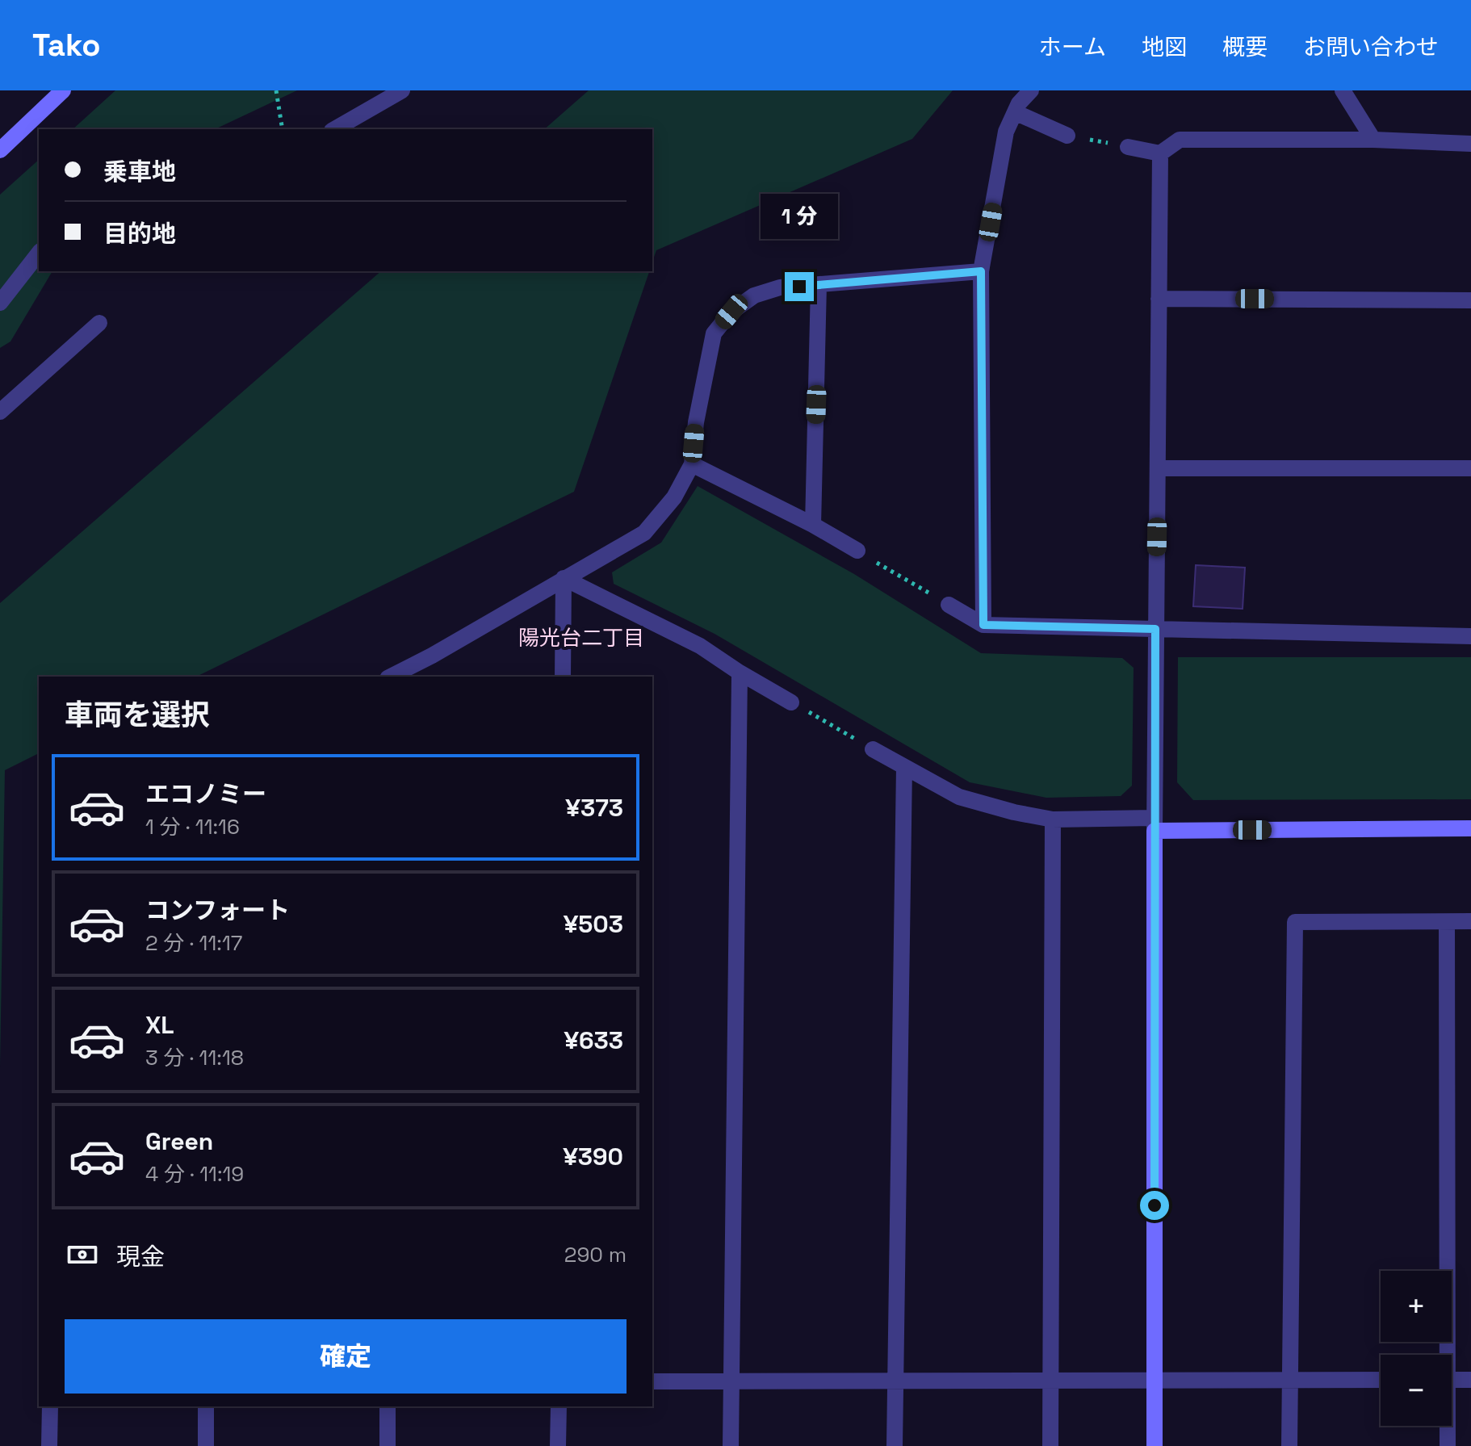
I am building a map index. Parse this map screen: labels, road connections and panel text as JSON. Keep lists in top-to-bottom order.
{
  "districts": ["陽光台二丁目"],
  "page": {
    "header": "Tako",
    "nav": [
      "ホーム",
      "地図",
      "概要",
      "お問い合わせ"
    ],
    "banner": ["乗車地", "目的地"],
    "bubble": "1 分",
    "heading": "車両を選択",
    "list": [
      {
        "name": "エコノミー",
        "note": "1 分 · 11:16",
        "value": "¥373"
      },
      {
        "name": "コンフォート",
        "note": "2 分 · 11:17",
        "value": "¥503"
      },
      {
        "name": "XL",
        "note": "3 分 · 11:18",
        "value": "¥633"
      },
      {
        "name": "Green",
        "note": "4 分 · 11:19",
        "value": "¥390"
      }
    ],
    "pay": ["現金", "290 m"],
    "map_buttons": ["+", "−"],
    "buttons": "確定"
  }
}
